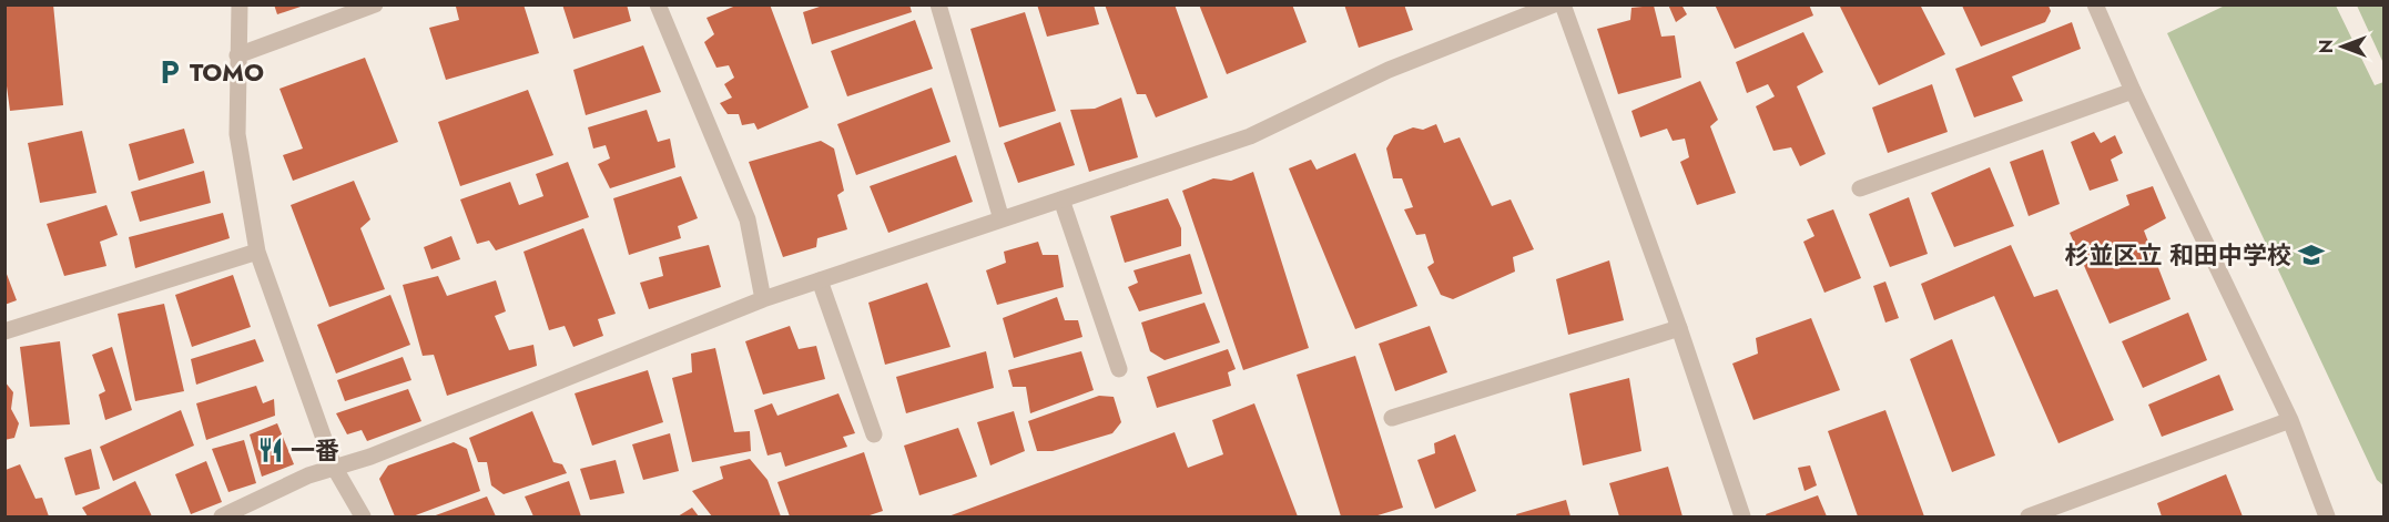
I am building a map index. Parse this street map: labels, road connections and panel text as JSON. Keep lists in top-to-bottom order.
{
  "places": {
    "parking": ["TOMO"],
    "school or university": ["杉並区立 和田中学校"],
    "restaurant": ["一番"]
  },
  "north": "left"
}
